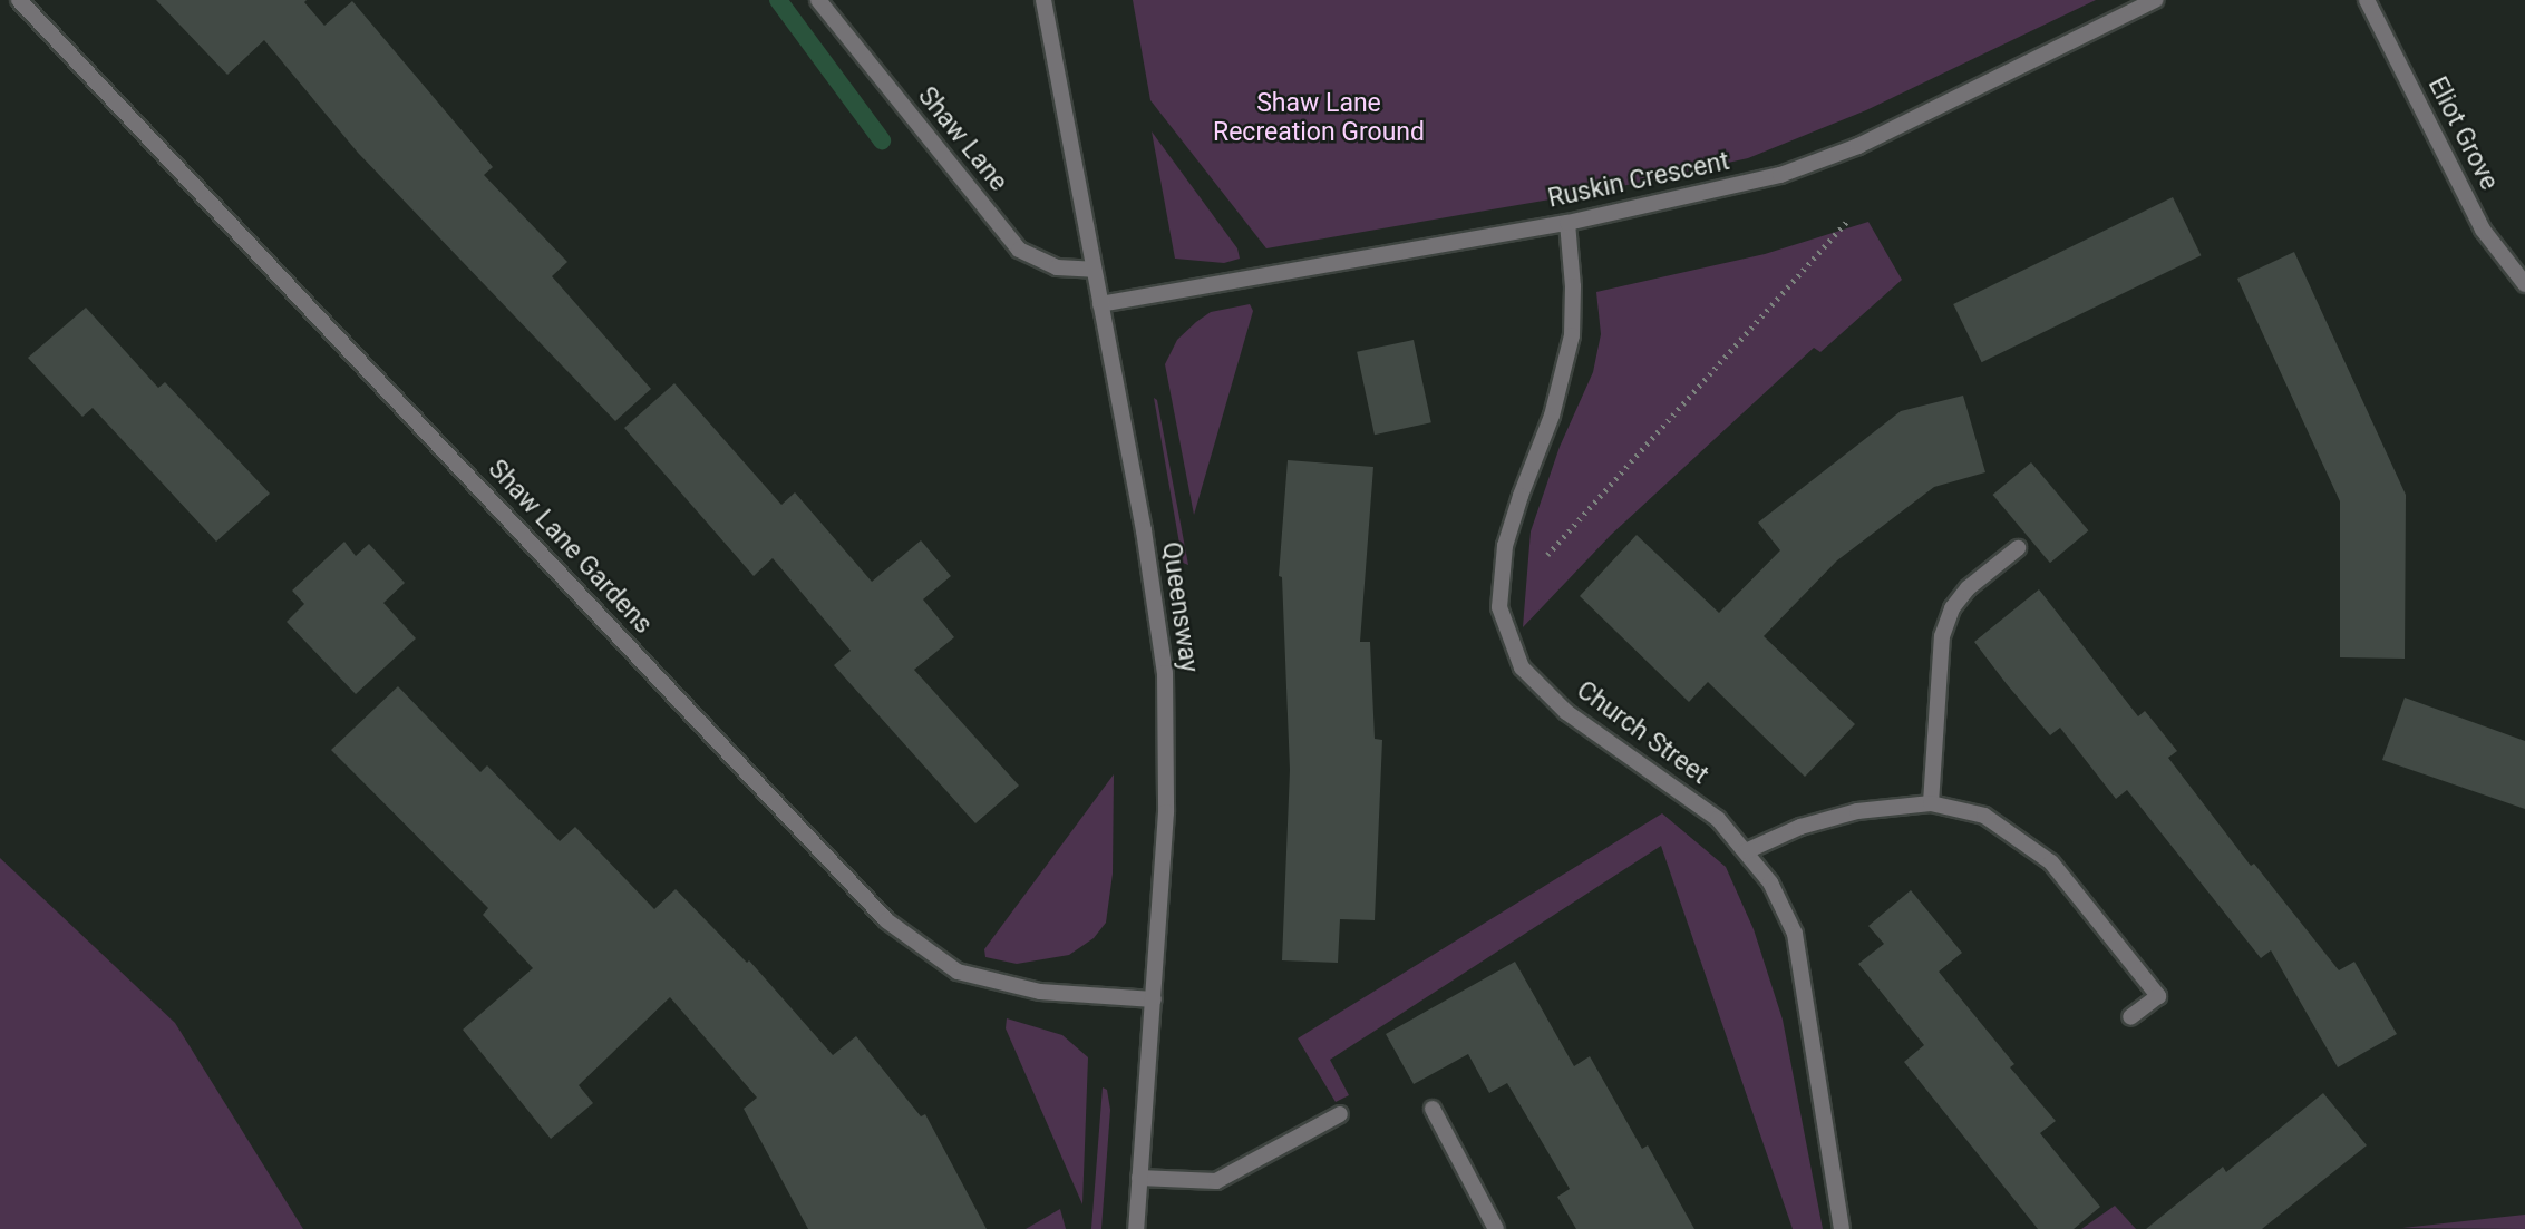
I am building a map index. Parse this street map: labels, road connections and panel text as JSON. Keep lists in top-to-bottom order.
{
  "streets": {
    "street": [
      "Eliot Grove",
      "Shaw Lane",
      "Ruskin Crescent",
      "Shaw Lane Gardens",
      "Queensway",
      "Church Street"
    ]
  },
  "crossings": [
    ["Shaw Lane", "Queensway"],
    ["Ruskin Crescent", "Queensway"],
    ["Ruskin Crescent", "Church Street"],
    ["Shaw Lane Gardens", "Queensway"]
  ],
  "parks": ["Shaw Lane Recreation Ground"]
}
